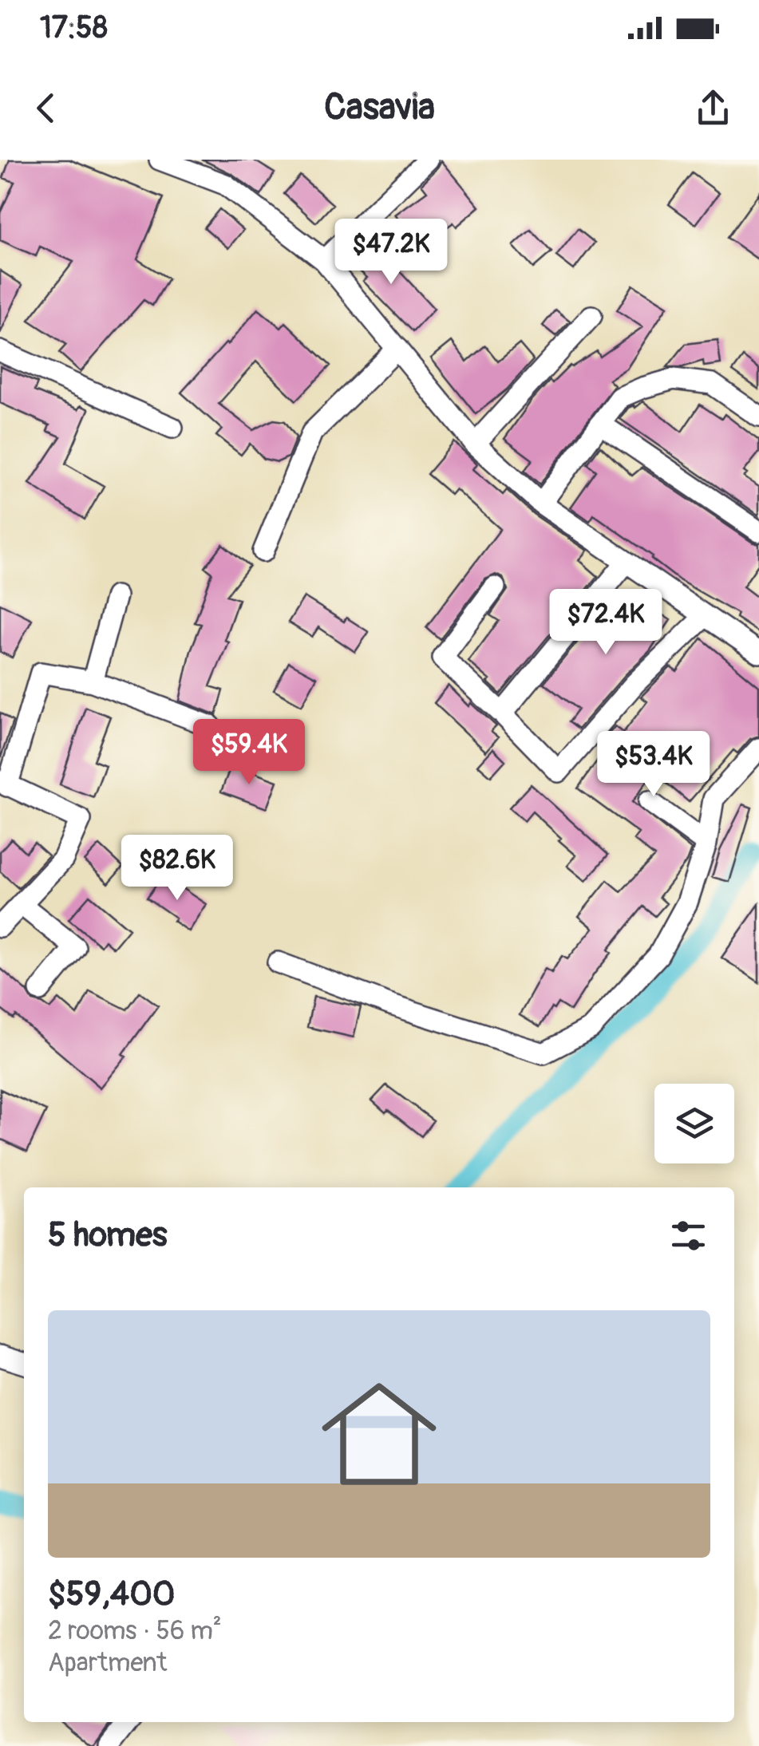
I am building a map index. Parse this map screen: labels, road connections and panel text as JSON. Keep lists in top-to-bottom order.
{
  "page": {
    "status": "17:58",
    "header": "Casavia",
    "price": [
      "$47.2K",
      "$72.4K",
      "$59.4K",
      "$53.4K",
      "$82.6K"
    ],
    "heading": "5 homes",
    "list": [
      {
        "name": "$59,400",
        "note": "2 rooms · 56 m² · Apartment"
      }
    ]
  }
}
